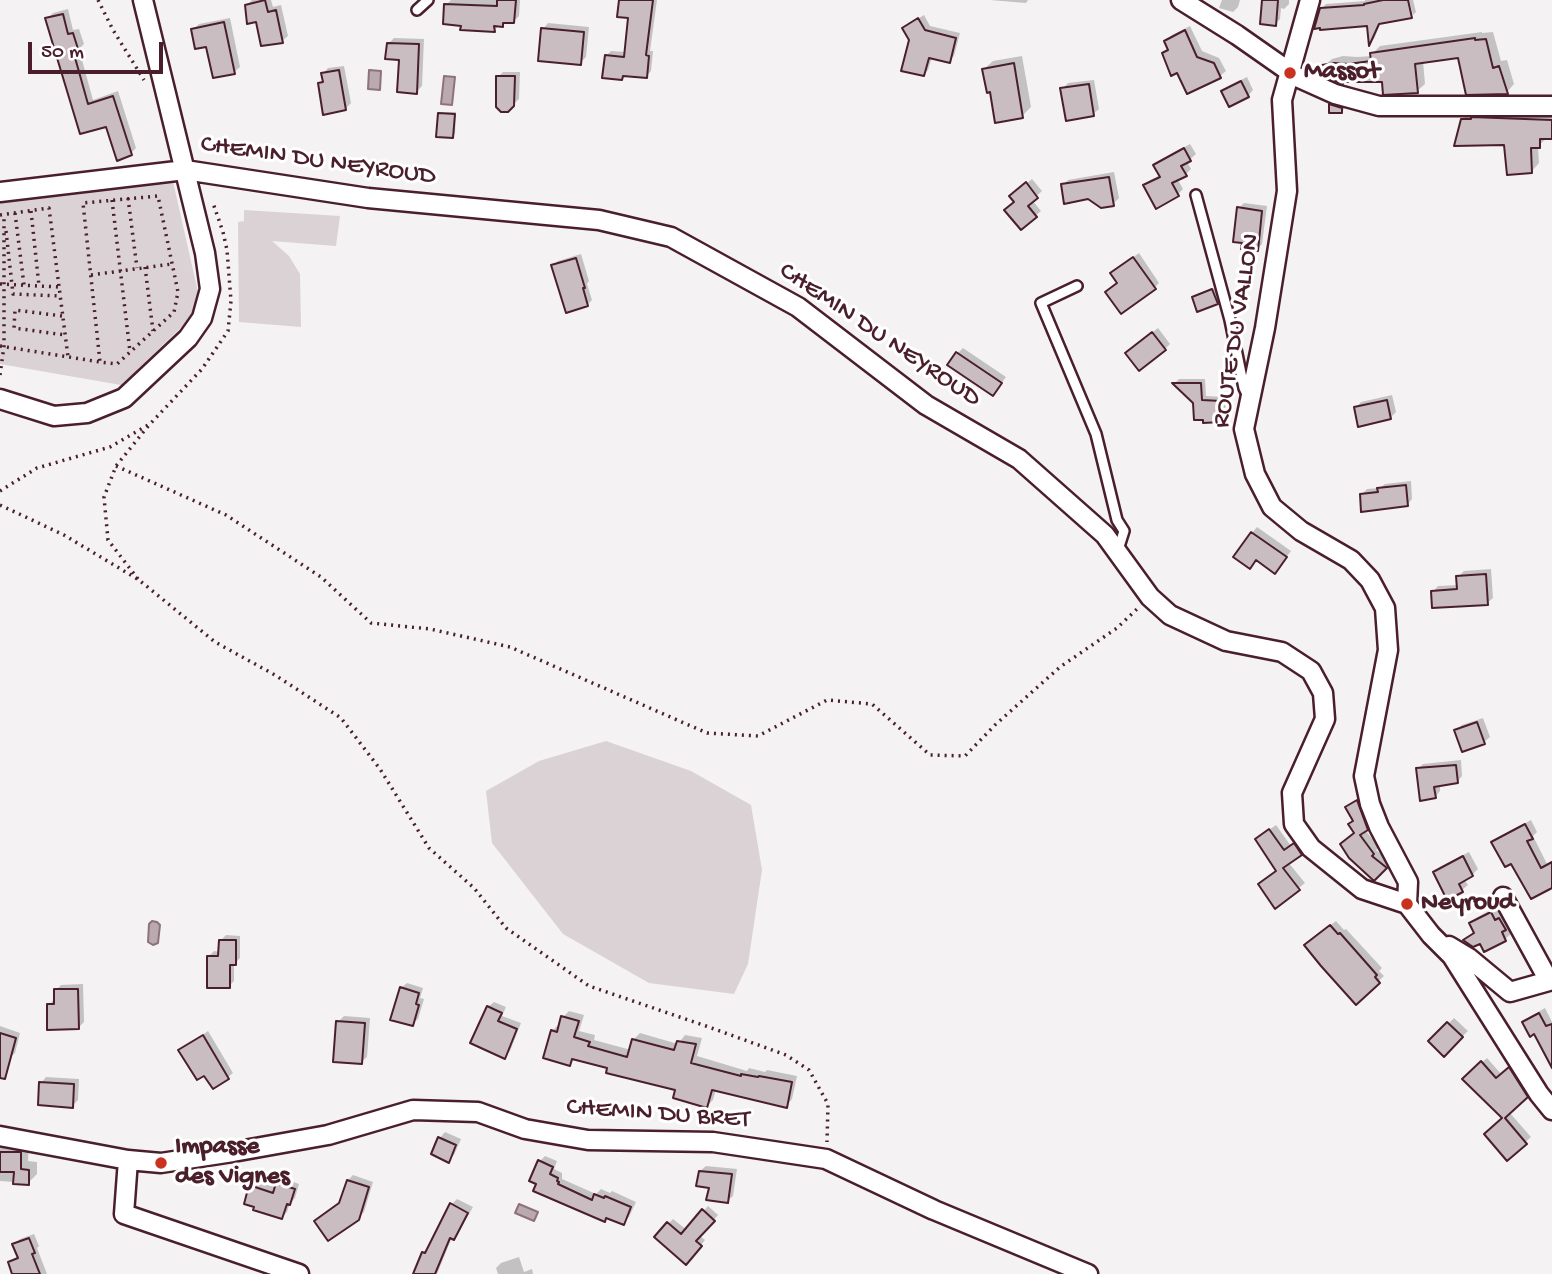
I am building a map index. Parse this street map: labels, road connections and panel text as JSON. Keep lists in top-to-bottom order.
{
  "streets": {
    "street": ["CHEMIN DU NEYROUD", "ROUTE DU VALLON", "CHEMIN DU BRET"]
  },
  "crossings": [
    ["CHEMIN DU NEYROUD", "ROUTE DU VALLON"]
  ],
  "places": ["Massot", "Neyroud", "Impasse des Vignes"],
  "scale_bar": "50 m"
}
